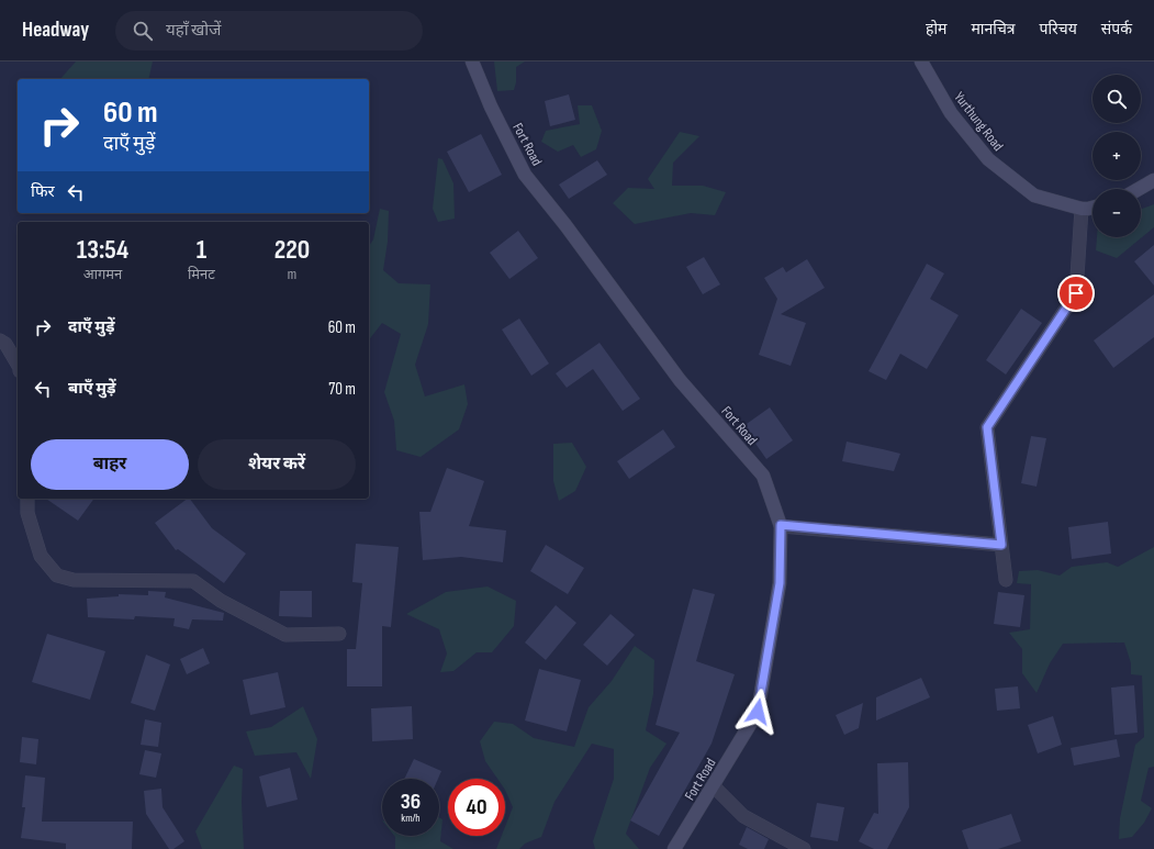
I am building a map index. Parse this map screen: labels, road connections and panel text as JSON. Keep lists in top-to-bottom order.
{
  "streets": {
    "street": ["Yurthung Road", "Fort Road"]
  },
  "page": {
    "header": "Headway",
    "search": "यहाँ खोजें",
    "nav": [
      "होम",
      "मानचित्र",
      "परिचय",
      "संपर्क"
    ],
    "map_buttons": ["+", "−"],
    "turn": ["60 m", "दाएँ मुड़ें"],
    "then": "फिर",
    "eta": [
      "13:54",
      "आगमन",
      "1",
      "मिनट",
      "220",
      "m"
    ],
    "list": [
      {
        "name": "दाएँ मुड़ें",
        "value": "60 m"
      },
      {
        "name": "बाएँ मुड़ें",
        "value": "70 m"
      }
    ],
    "buttons": ["बाहर", "शेयर करें"],
    "speed": "36 km/h",
    "limit": "40"
  }
}
